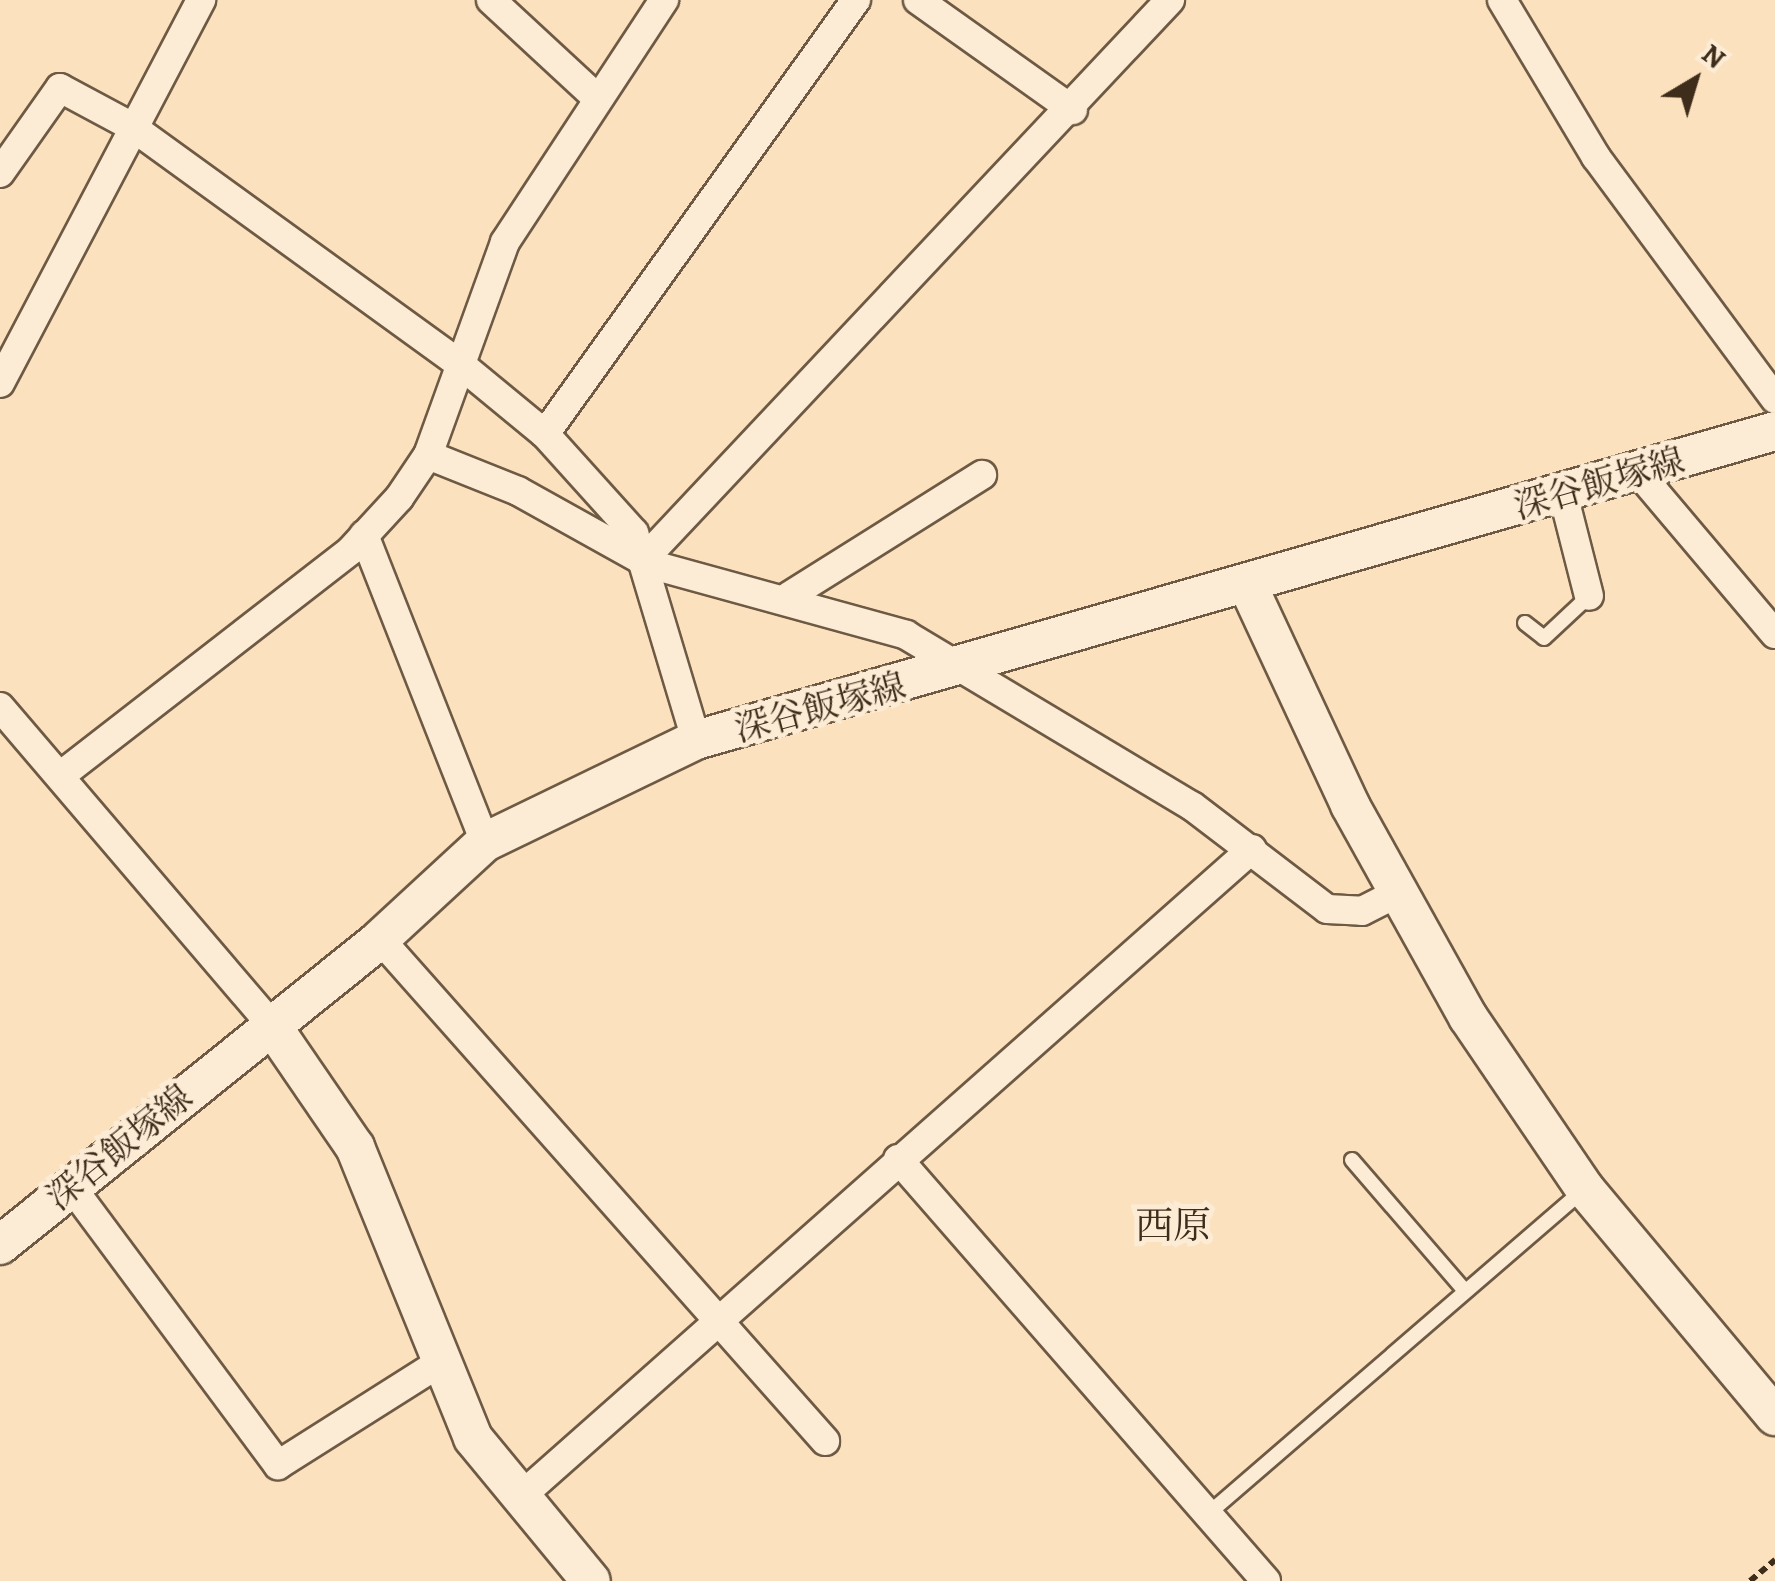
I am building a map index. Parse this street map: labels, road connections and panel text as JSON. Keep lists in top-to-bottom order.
{
  "streets": {
    "main road": ["深谷飯塚線"]
  },
  "districts": ["西原"],
  "north": "top right"
}
